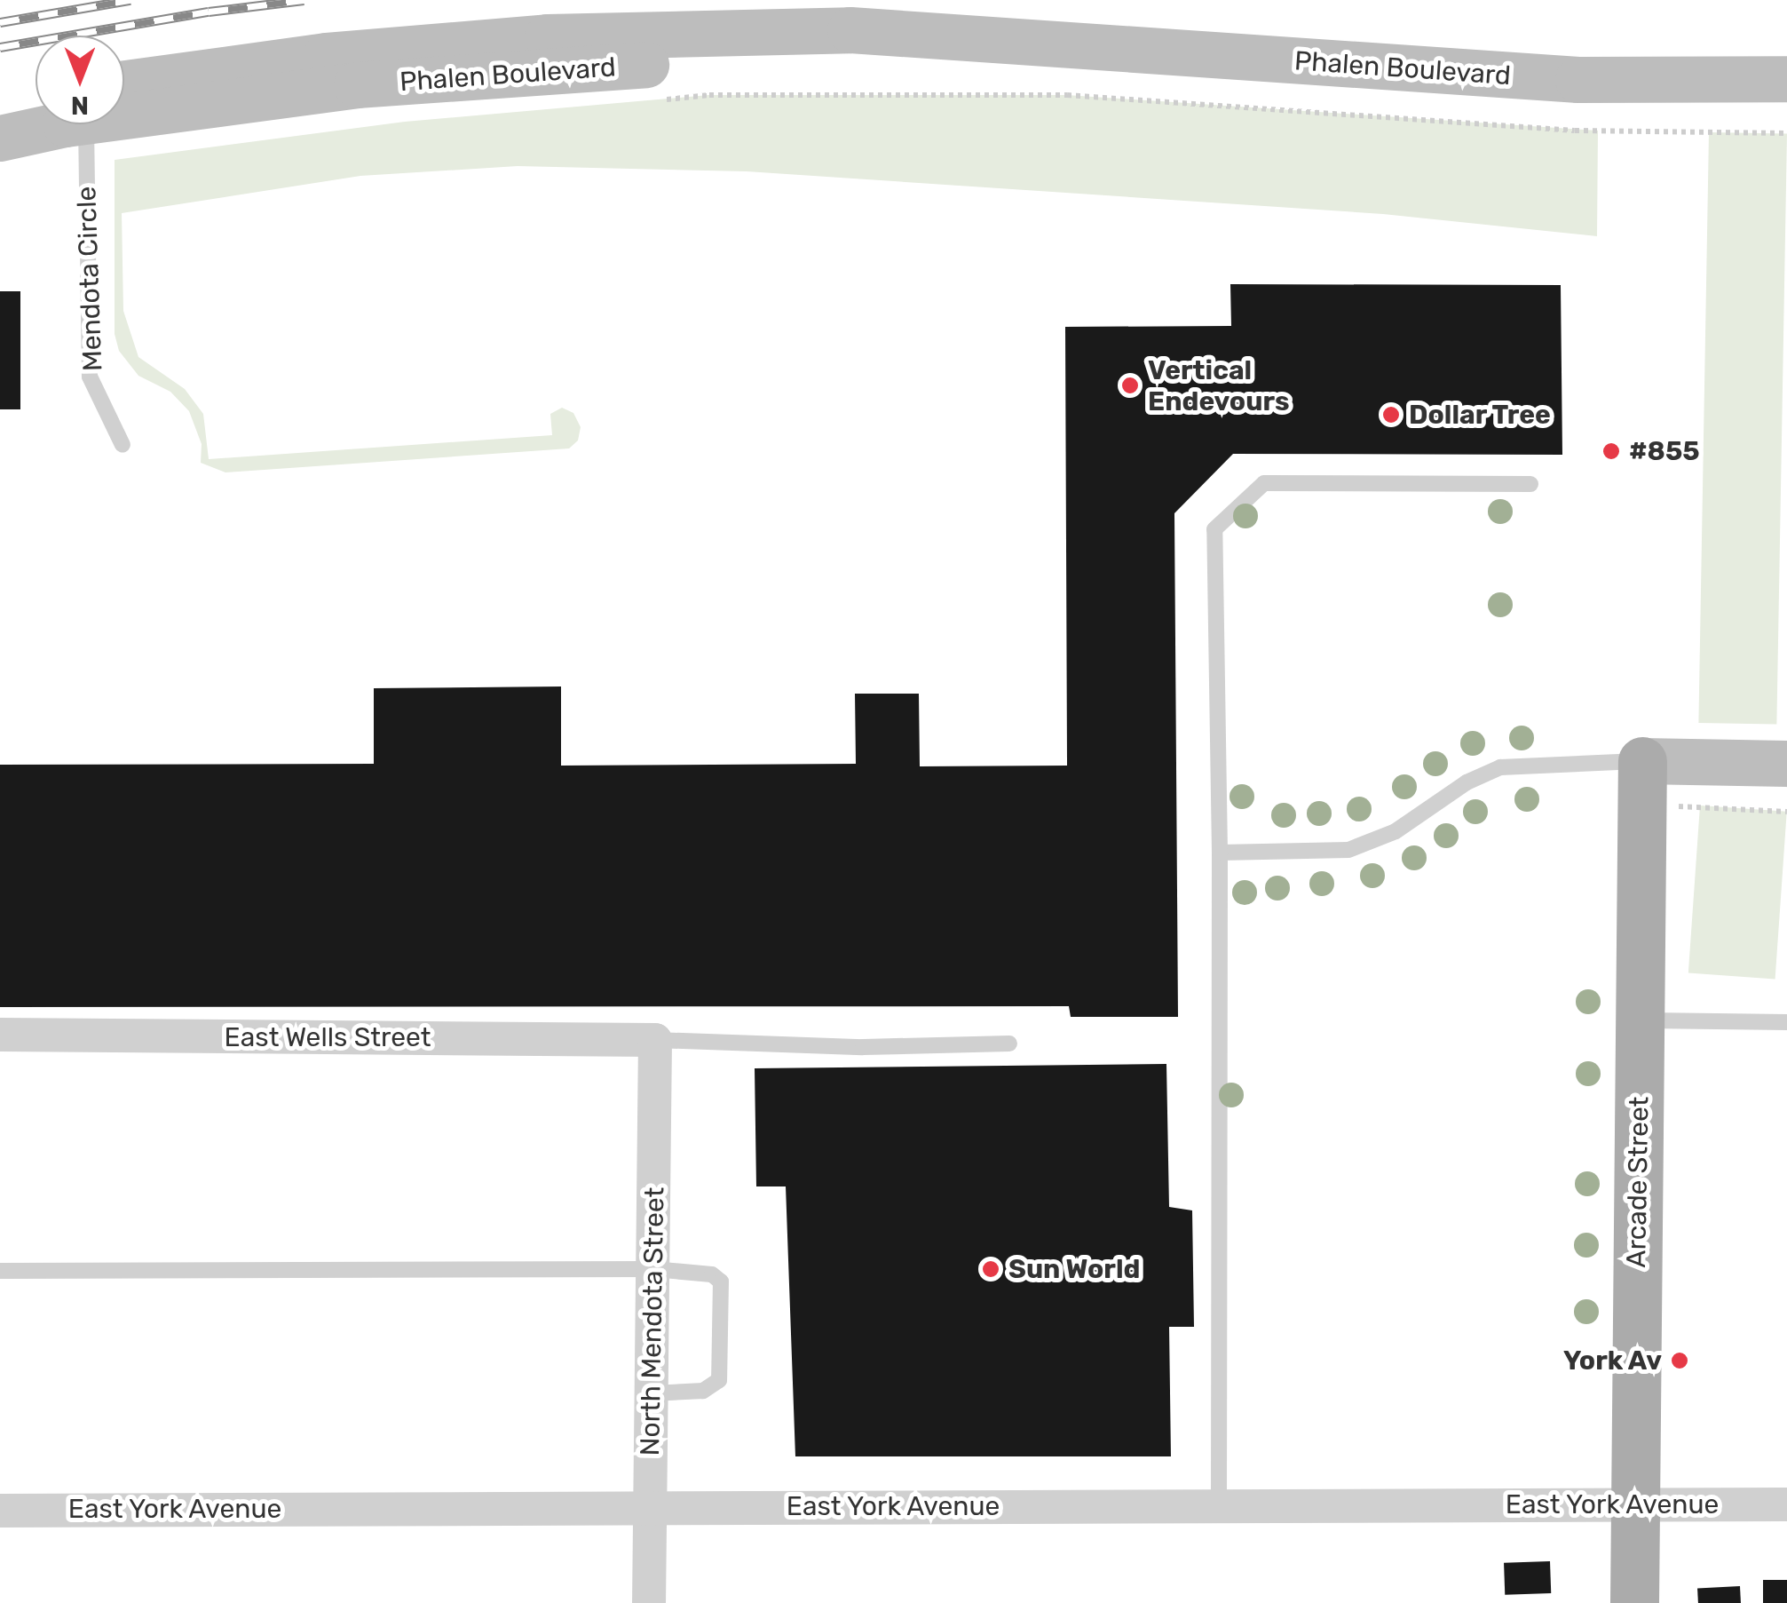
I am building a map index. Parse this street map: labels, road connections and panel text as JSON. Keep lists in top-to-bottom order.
{
  "streets": {
    "main road": ["Phalen Boulevard", "Arcade Street"],
    "street": ["East Wells Street", "North Mendota Street", "East York Avenue"],
    "lane": ["Mendota Circle"]
  },
  "crossings": [
    ["East Wells Street", "North Mendota Street"],
    ["Arcade Street", "East York Avenue"],
    ["North Mendota Street", "East York Avenue"]
  ],
  "places": [
    "Vertical Endevours",
    "Dollar Tree",
    "#855",
    "Sun World",
    "York Av"
  ],
  "north": "bottom"
}
